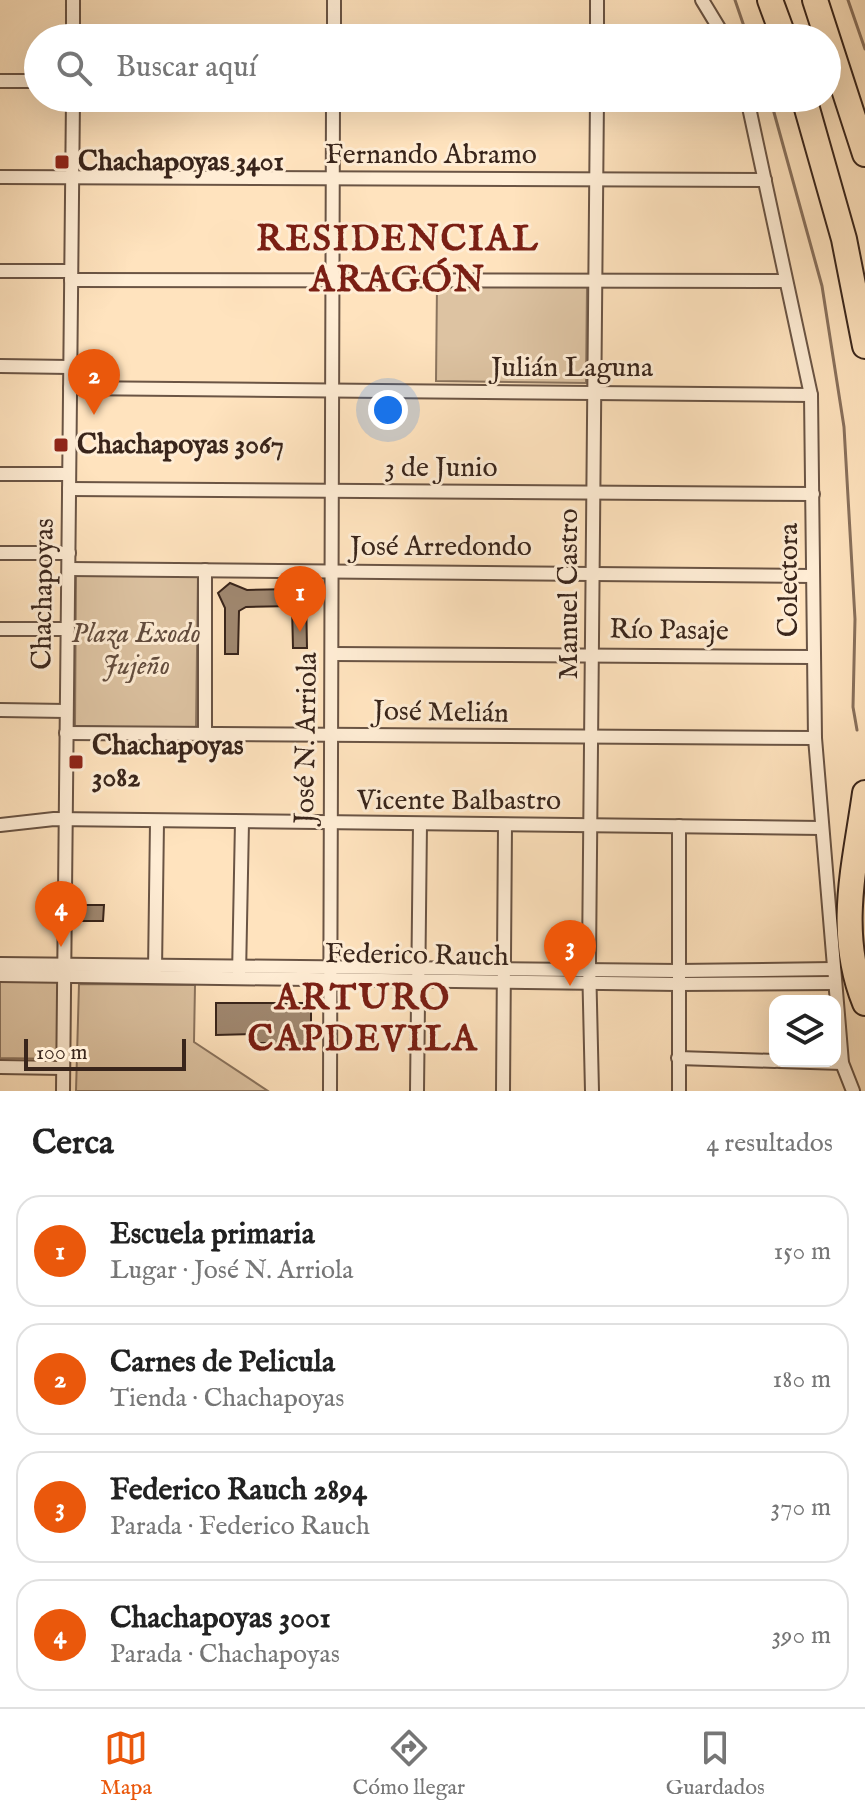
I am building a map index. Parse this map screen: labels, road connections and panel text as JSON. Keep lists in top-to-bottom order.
{
  "streets": {
    "street": [
      "Fernando Abramo",
      "Julián Laguna",
      "3 de Junio",
      "José Arredondo",
      "Colectora",
      "Chachapoyas",
      "Manuel Castro",
      "Río Pasaje",
      "José Melián",
      "José N. Arriola",
      "Vicente Balbastro",
      "Federico Rauch"
    ]
  },
  "crossings": [
    ["Fernando Abramo", "Colectora"],
    ["Fernando Abramo", "Chachapoyas"],
    ["Fernando Abramo", "Manuel Castro"],
    ["Fernando Abramo", "José N. Arriola"],
    ["Julián Laguna", "Colectora"],
    ["Julián Laguna", "Chachapoyas"],
    ["Julián Laguna", "Manuel Castro"],
    ["Julián Laguna", "José N. Arriola"],
    ["3 de Junio", "Colectora"],
    ["3 de Junio", "Chachapoyas"],
    ["3 de Junio", "Manuel Castro"],
    ["3 de Junio", "José N. Arriola"],
    ["José Arredondo", "Colectora"],
    ["José Arredondo", "Chachapoyas"],
    ["José Arredondo", "Manuel Castro"],
    ["José Arredondo", "José N. Arriola"],
    ["Colectora", "Río Pasaje"],
    ["Colectora", "José Melián"],
    ["Colectora", "Vicente Balbastro"],
    ["Colectora", "Federico Rauch"],
    ["Chachapoyas", "José Melián"],
    ["Chachapoyas", "Vicente Balbastro"],
    ["Chachapoyas", "Federico Rauch"],
    ["Manuel Castro", "Río Pasaje"],
    ["Manuel Castro", "José Melián"],
    ["Manuel Castro", "Vicente Balbastro"],
    ["Manuel Castro", "Federico Rauch"],
    ["Río Pasaje", "José N. Arriola"],
    ["José Melián", "José N. Arriola"],
    ["José N. Arriola", "Vicente Balbastro"],
    ["José N. Arriola", "Federico Rauch"]
  ],
  "districts": ["RESIDENCIAL ARAGÓN", "ARTURO CAPDEVILA"],
  "parks": ["Plaza Exodo Jujeño"],
  "places": {
    "transit": ["Chachapoyas 3401", "Chachapoyas 3067", "Chachapoyas 3082"]
  },
  "scale_bar": "100 m",
  "page": {
    "search": "Buscar aquí",
    "pins": [
      "2",
      "1",
      "4",
      "3"
    ],
    "scale": "100 m",
    "heading": ["Cerca", "4 resultados"],
    "list": [
      {
        "mark": "1",
        "name": "Escuela primaria",
        "note": "Lugar · José N. Arriola",
        "value": "150 m"
      },
      {
        "mark": "2",
        "name": "Carnes de Pelicula",
        "note": "Tienda · Chachapoyas",
        "value": "180 m"
      },
      {
        "mark": "3",
        "name": "Federico Rauch 2894",
        "note": "Parada · Federico Rauch",
        "value": "370 m"
      },
      {
        "mark": "4",
        "name": "Chachapoyas 3001",
        "note": "Parada · Chachapoyas",
        "value": "390 m"
      }
    ],
    "nav": ["Mapa", "Cómo llegar", "Guardados"]
  }
}
